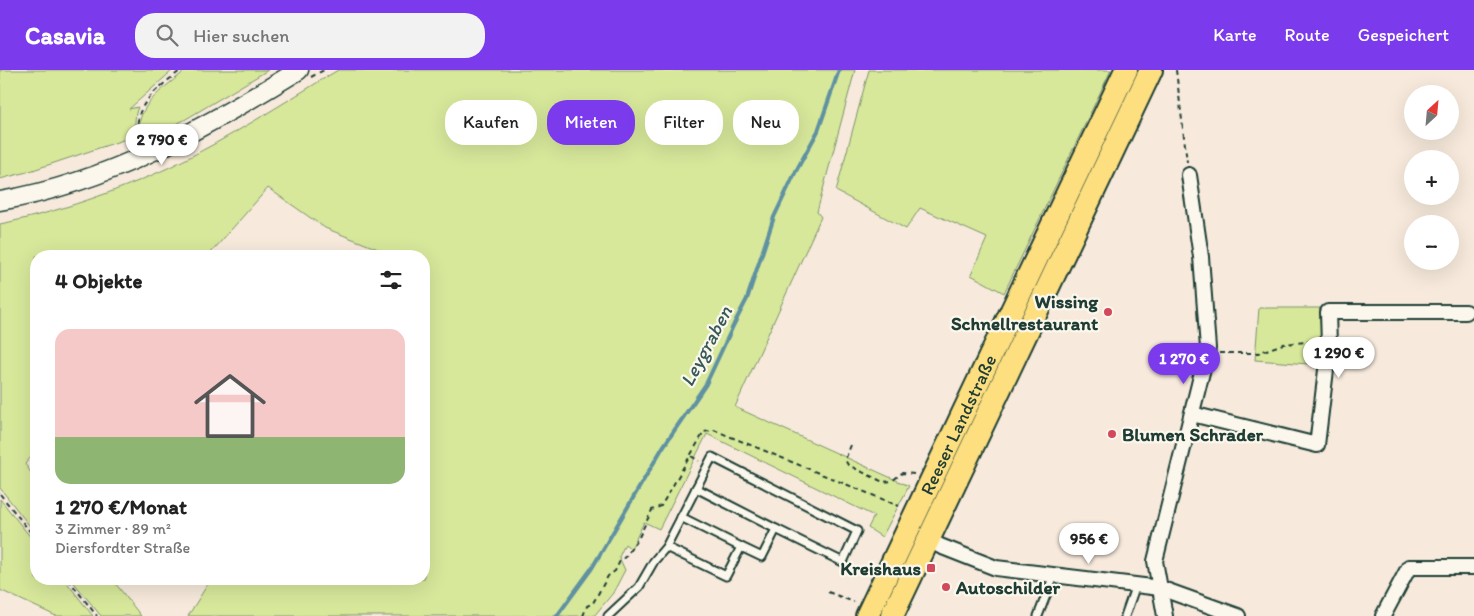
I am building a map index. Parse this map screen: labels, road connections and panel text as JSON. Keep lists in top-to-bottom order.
{
  "streets": {
    "main road": ["Reeser Landstraße"]
  },
  "water": ["Leygraben"],
  "places": {
    "other": ["Wissing Schnellrestaurant", "Blumen Schrader", "Autoschilder"],
    "transit": ["Kreishaus"]
  },
  "north": "top right",
  "page": {
    "header": "Casavia",
    "search": "Hier suchen",
    "nav": ["Karte", "Route", "Gespeichert"],
    "map_buttons": ["+", "−"],
    "chip": [
      "Kaufen",
      "Mieten",
      "Filter",
      "Neu"
    ],
    "price": [
      "2 790 €",
      "1 290 €",
      "1 270 €",
      "956 €"
    ],
    "heading": "4 Objekte",
    "list": [
      {
        "name": "1 270 €/Monat",
        "note": "3 Zimmer · 89 m² · Diersfordter Straße"
      }
    ]
  }
}
